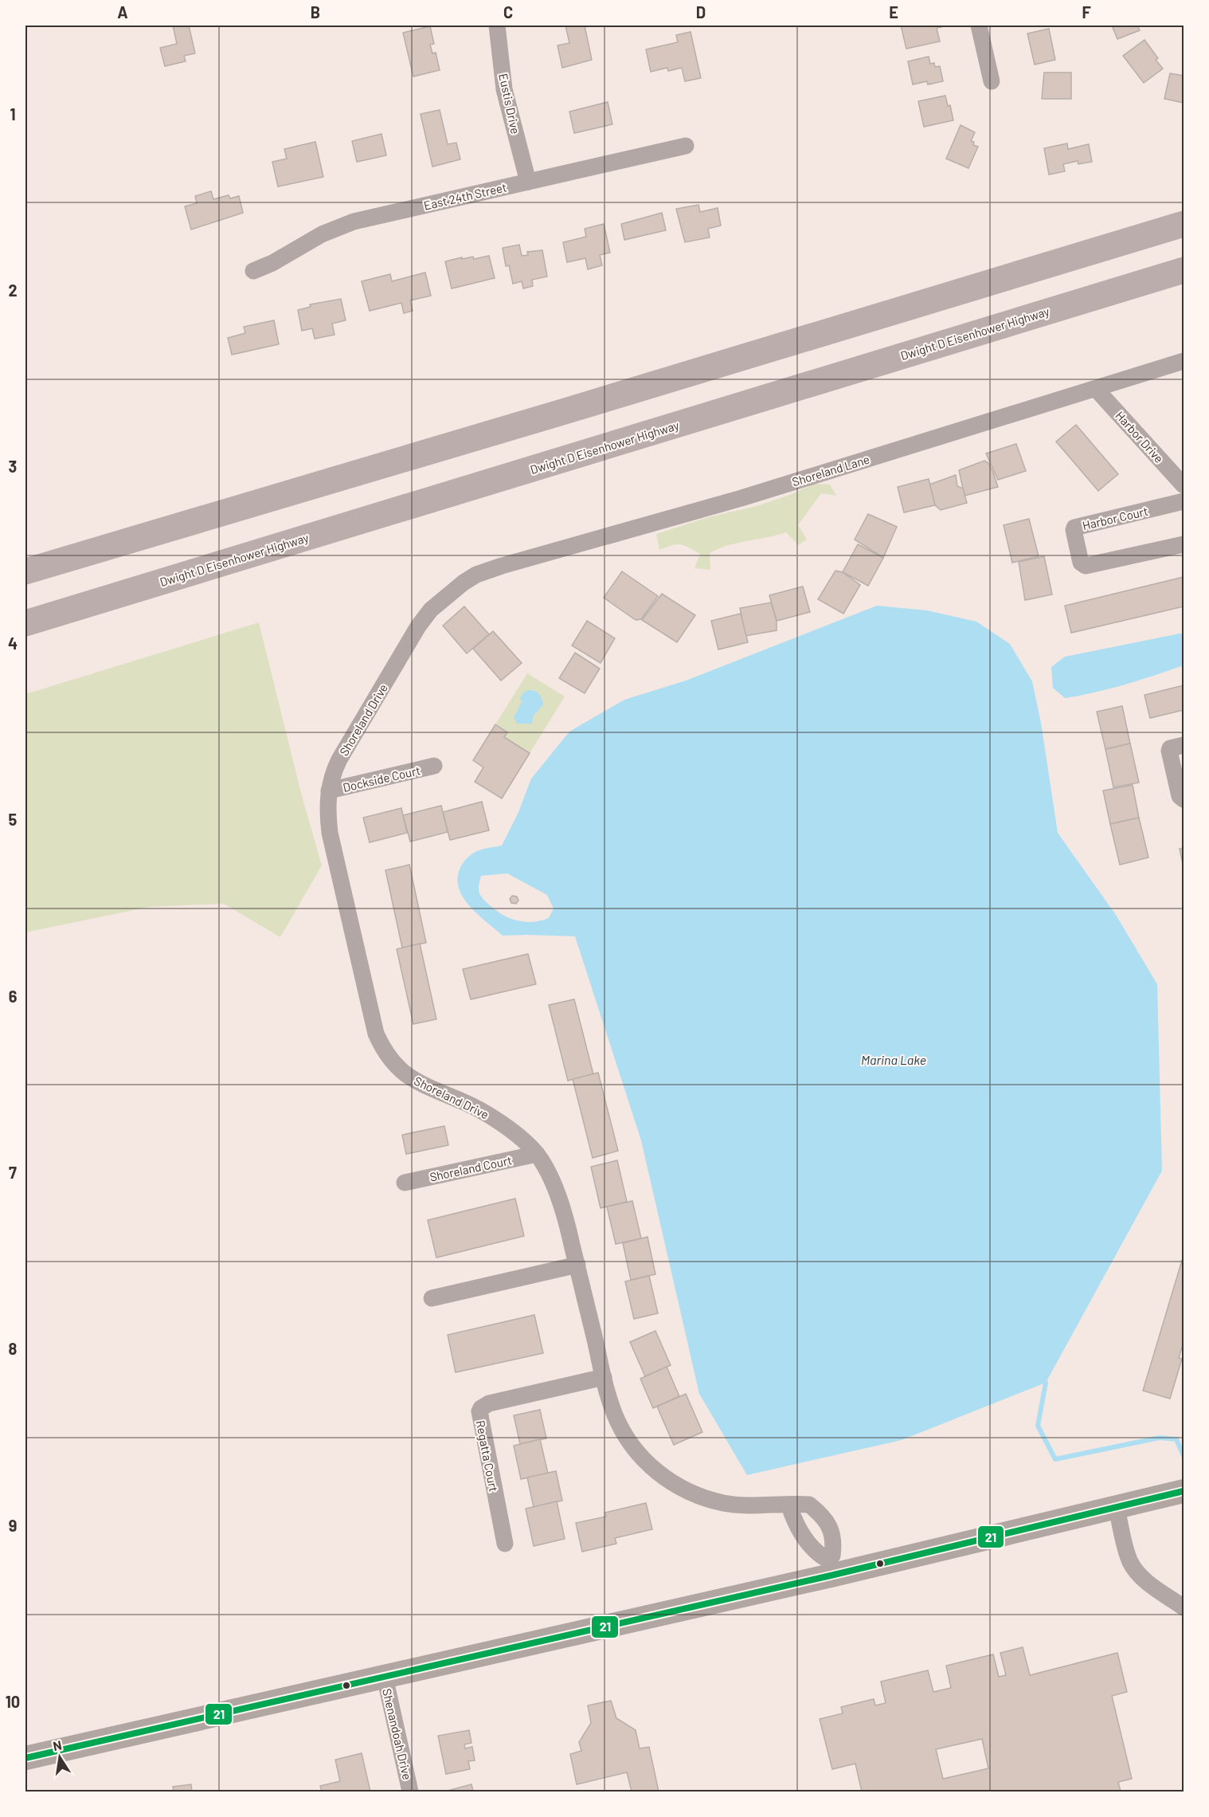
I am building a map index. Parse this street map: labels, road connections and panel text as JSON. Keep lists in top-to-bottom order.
{
  "streets": {
    "highway": ["Dwight D Eisenhower Highway"],
    "street": [
      "Eustis Drive",
      "East 24th Street",
      "Harbor Drive",
      "Shoreland Lane",
      "Harbor Court",
      "Shoreland Drive",
      "Dockside Court",
      "Shoreland Court",
      "Regatta Court",
      "Shenandoah Drive"
    ]
  },
  "crossings": [
    ["Eustis Drive", "East 24th Street"],
    ["Harbor Drive", "Shoreland Lane"],
    ["Shoreland Lane", "Shoreland Drive"],
    ["Shoreland Drive", "Dockside Court"],
    ["Shoreland Drive", "Shoreland Court"],
    ["Shoreland Drive", "Regatta Court"]
  ],
  "water": ["Marina Lake"],
  "lines": ["transit line 21"],
  "north": "top",
  "grid": {
    "columns": [
      "A",
      "B",
      "C",
      "D",
      "E",
      "F"
    ],
    "rows": [
      "1",
      "2",
      "3",
      "4",
      "5",
      "6",
      "7",
      "8",
      "9",
      "10"
    ]
  }
}
